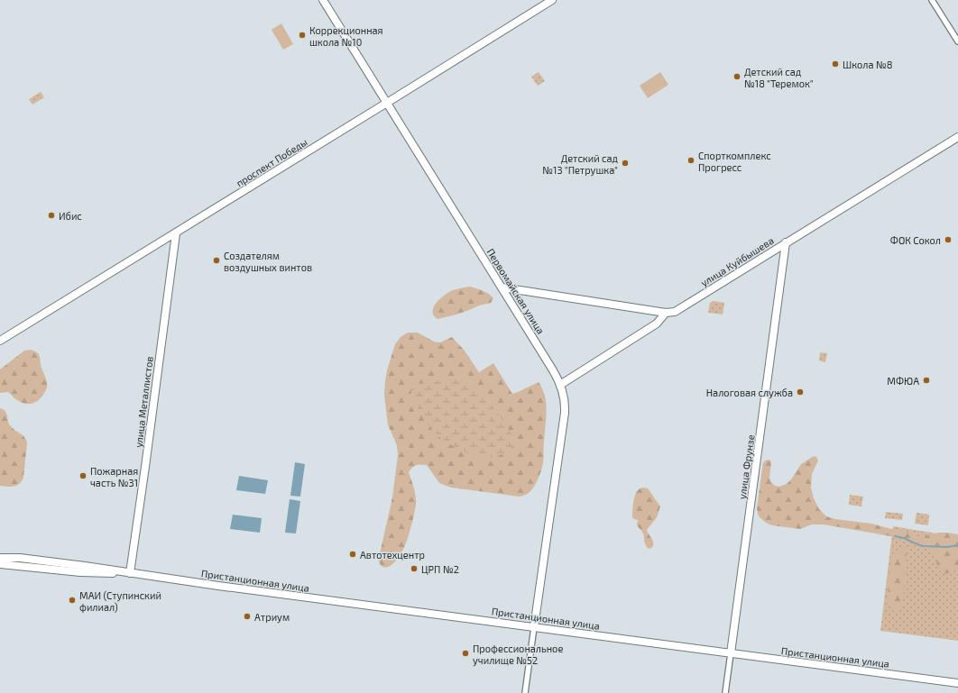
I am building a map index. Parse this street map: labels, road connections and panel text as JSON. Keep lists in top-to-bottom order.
{
  "streets": {
    "main road": [
      "проспект Победы",
      "улица Куйбышева",
      "Первомайская улица",
      "улица Металлистов",
      "улица Фрунзе",
      "Пристанционная улица"
    ]
  },
  "crossings": [
    ["проспект Победы", "Первомайская улица"],
    ["проспект Победы", "улица Металлистов"],
    ["улица Куйбышева", "Первомайская улица"],
    ["улица Куйбышева", "улица Фрунзе"],
    ["Первомайская улица", "Пристанционная улица"],
    ["улица Металлистов", "Пристанционная улица"],
    ["улица Фрунзе", "Пристанционная улица"]
  ],
  "places": [
    "Коррекционная школа №10",
    "Школа №8",
    "Детский сад №18 \"Теремок\"",
    "Спорткомплекс Прогресс",
    "Детский сад №13 \"Петрушка\"",
    "Ибис",
    "ФОК Сокол",
    "Создателям воздушных винтов",
    "МФЮА",
    "Налоговая служба",
    "Пожарная часть №31",
    "Автотехцентр",
    "ЦРП №2",
    "МАИ (Ступинский филиал)",
    "Атриум",
    "Профессиональное училище №52"
  ]
}
